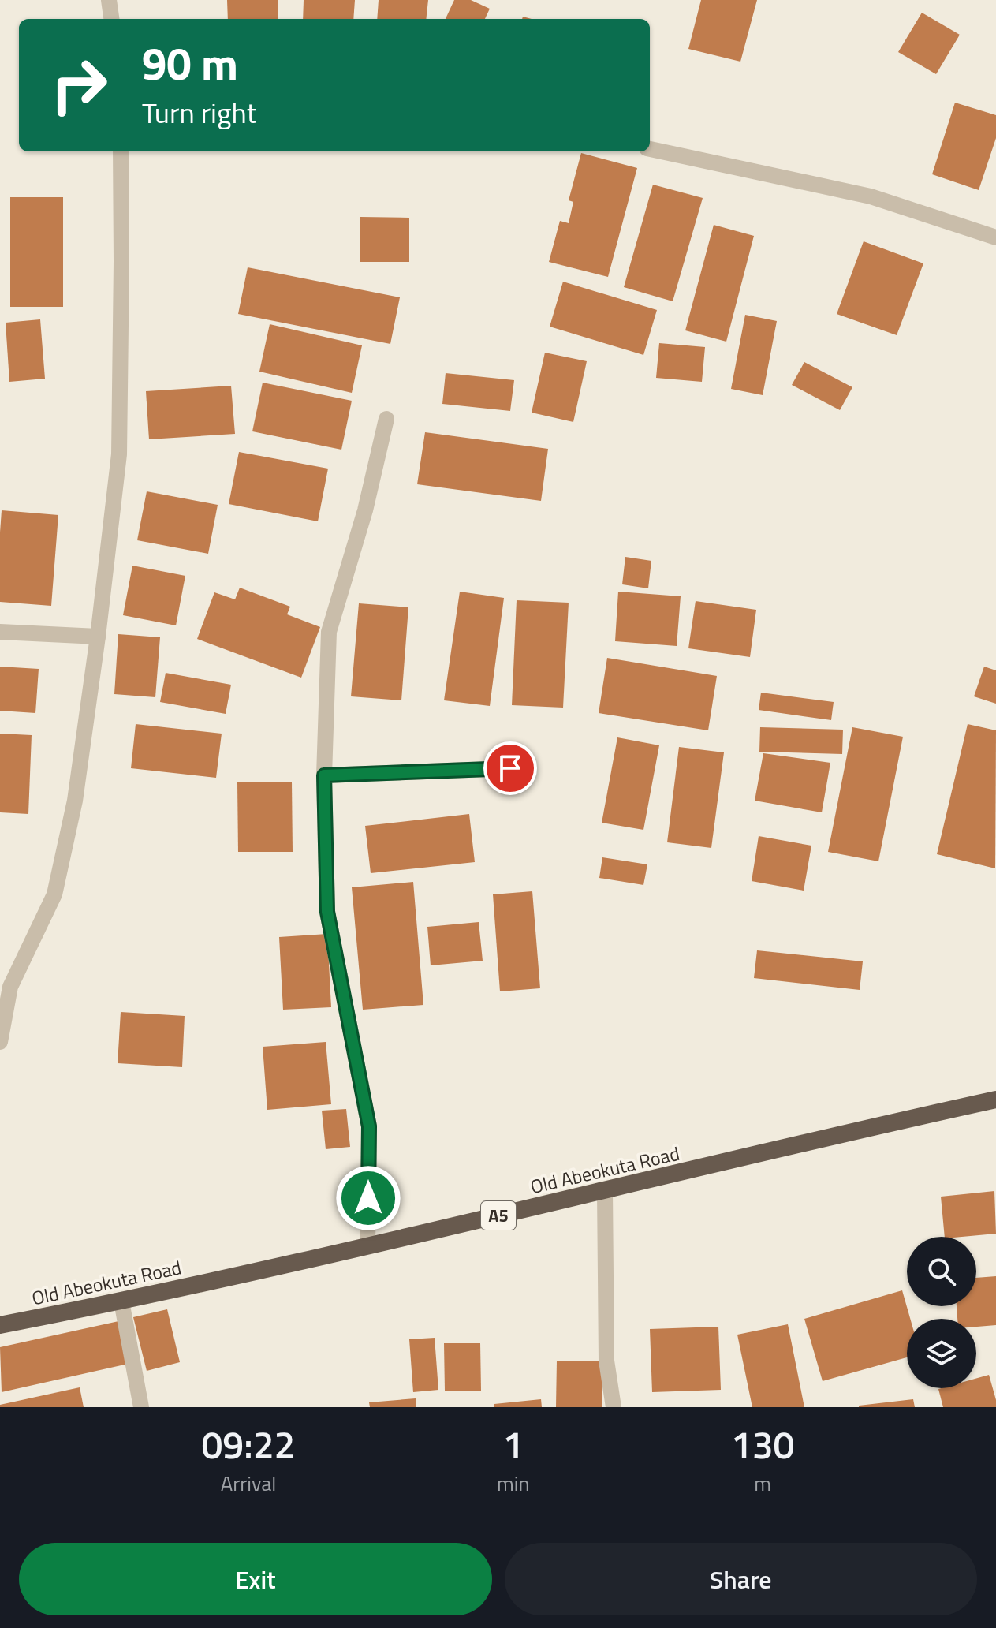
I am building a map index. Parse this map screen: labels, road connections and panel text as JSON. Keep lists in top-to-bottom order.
{
  "streets": {
    "highway": ["Old Abeokuta Road", "A5"]
  },
  "page": {
    "turn": ["90 m", "Turn right"],
    "eta": [
      "09:22",
      "Arrival",
      "1",
      "min",
      "130",
      "m"
    ],
    "buttons": ["Exit", "Share"]
  }
}
